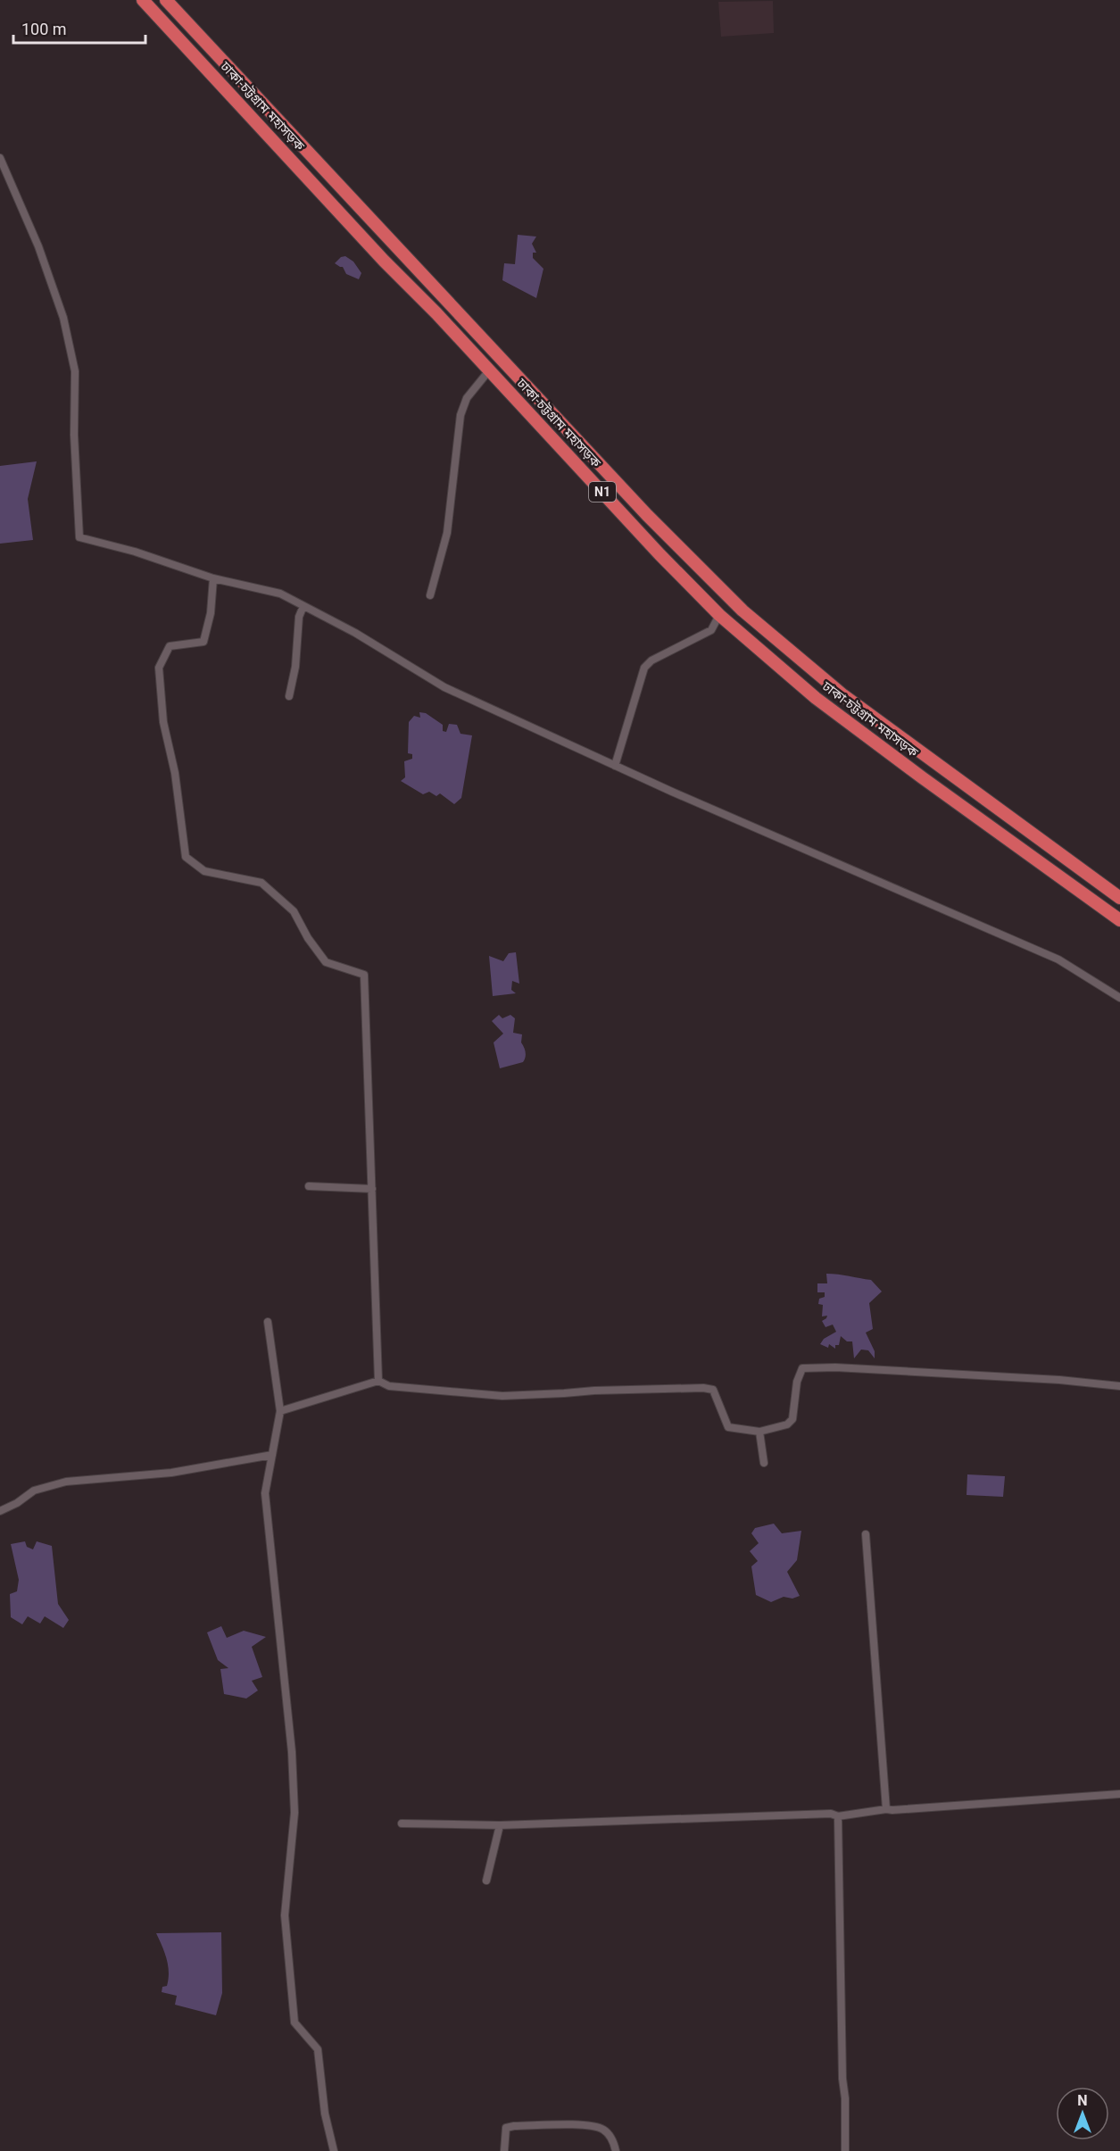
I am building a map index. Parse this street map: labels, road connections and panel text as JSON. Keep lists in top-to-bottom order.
{
  "streets": {
    "highway": ["ঢাকা-চট্টগ্রাম মহাসড়ক", "N1"]
  },
  "scale_bar": "100 m",
  "north": "top"
}
